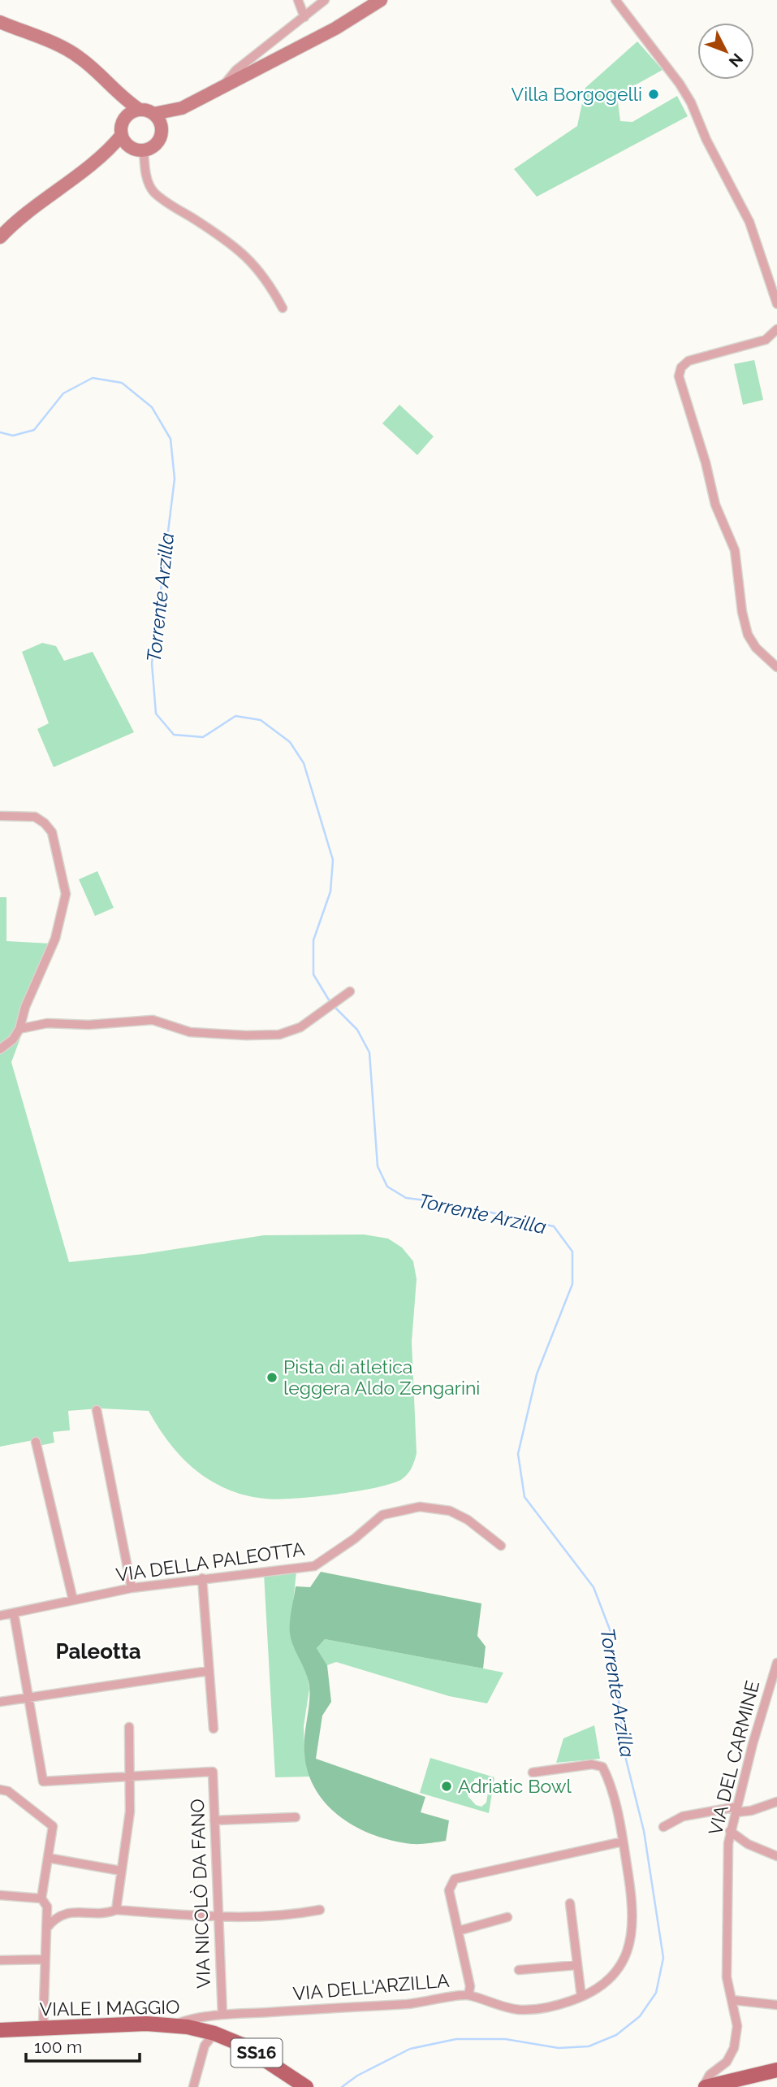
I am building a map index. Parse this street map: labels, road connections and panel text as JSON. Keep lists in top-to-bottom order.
{
  "streets": {
    "main road": ["VIALE I MAGGIO", "SS16"],
    "street": [
      "VIA DELLA PALEOTTA",
      "VIA DEL CARMINE",
      "VIA NICOLÒ DA FANO",
      "VIA DELL'ARZILLA"
    ]
  },
  "crossings": [
    ["VIA NICOLÒ DA FANO", "VIA DELL'ARZILLA"],
    ["VIA DELL'ARZILLA", "VIALE I MAGGIO"]
  ],
  "districts": ["Paleotta"],
  "water": ["Torrente Arzilla"],
  "places": ["Villa Borgogelli", "Pista di atletica leggera Aldo Zengarini", "Adriatic Bowl"],
  "scale_bar": "100 m",
  "north": "bottom right"
}
